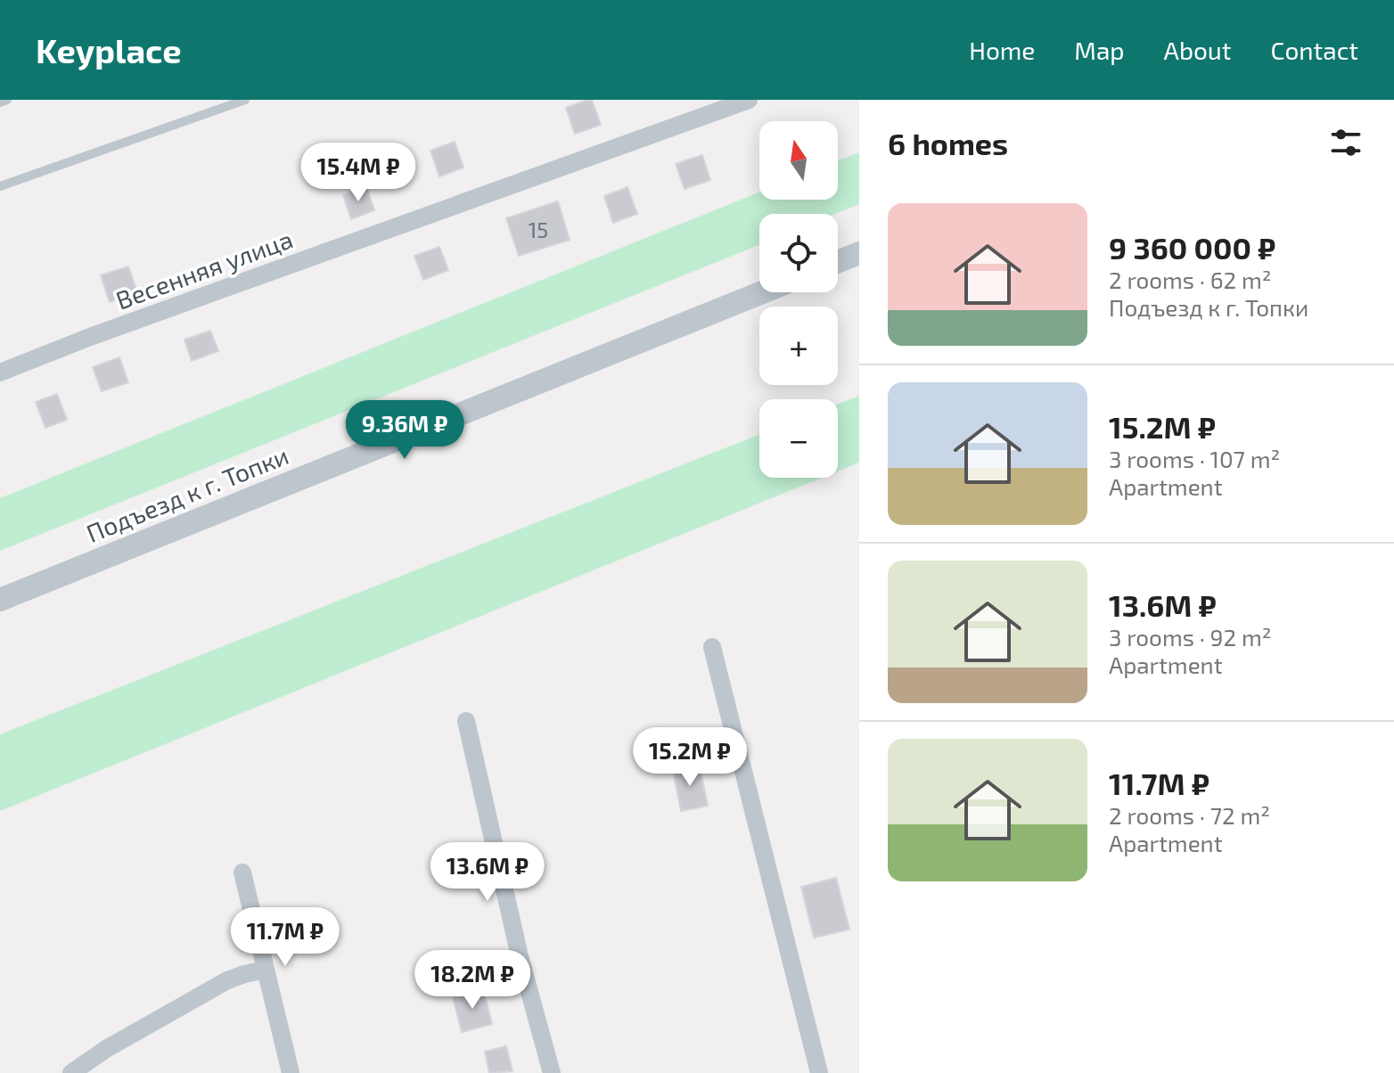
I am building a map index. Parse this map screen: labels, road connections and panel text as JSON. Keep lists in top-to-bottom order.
{
  "streets": {
    "street": ["Весенняя улица", "Подъезд к г. Топки"]
  },
  "house_numbers": ["15"],
  "north": "top",
  "page": {
    "header": "Keyplace",
    "nav": [
      "Home",
      "Map",
      "About",
      "Contact"
    ],
    "heading": "6 homes",
    "map_buttons": ["+", "−"],
    "price": [
      "15.4M ₽",
      "9.36M ₽",
      "15.2M ₽",
      "13.6M ₽",
      "11.7M ₽",
      "18.2M ₽"
    ],
    "list": [
      {
        "name": "9 360 000 ₽",
        "note": "2 rooms · 62 m² · Подъезд к г. Топки"
      },
      {
        "name": "15.2M ₽",
        "note": "3 rooms · 107 m² · Apartment"
      },
      {
        "name": "13.6M ₽",
        "note": "3 rooms · 92 m² · Apartment"
      },
      {
        "name": "11.7M ₽",
        "note": "2 rooms · 72 m² · Apartment"
      }
    ]
  }
}
